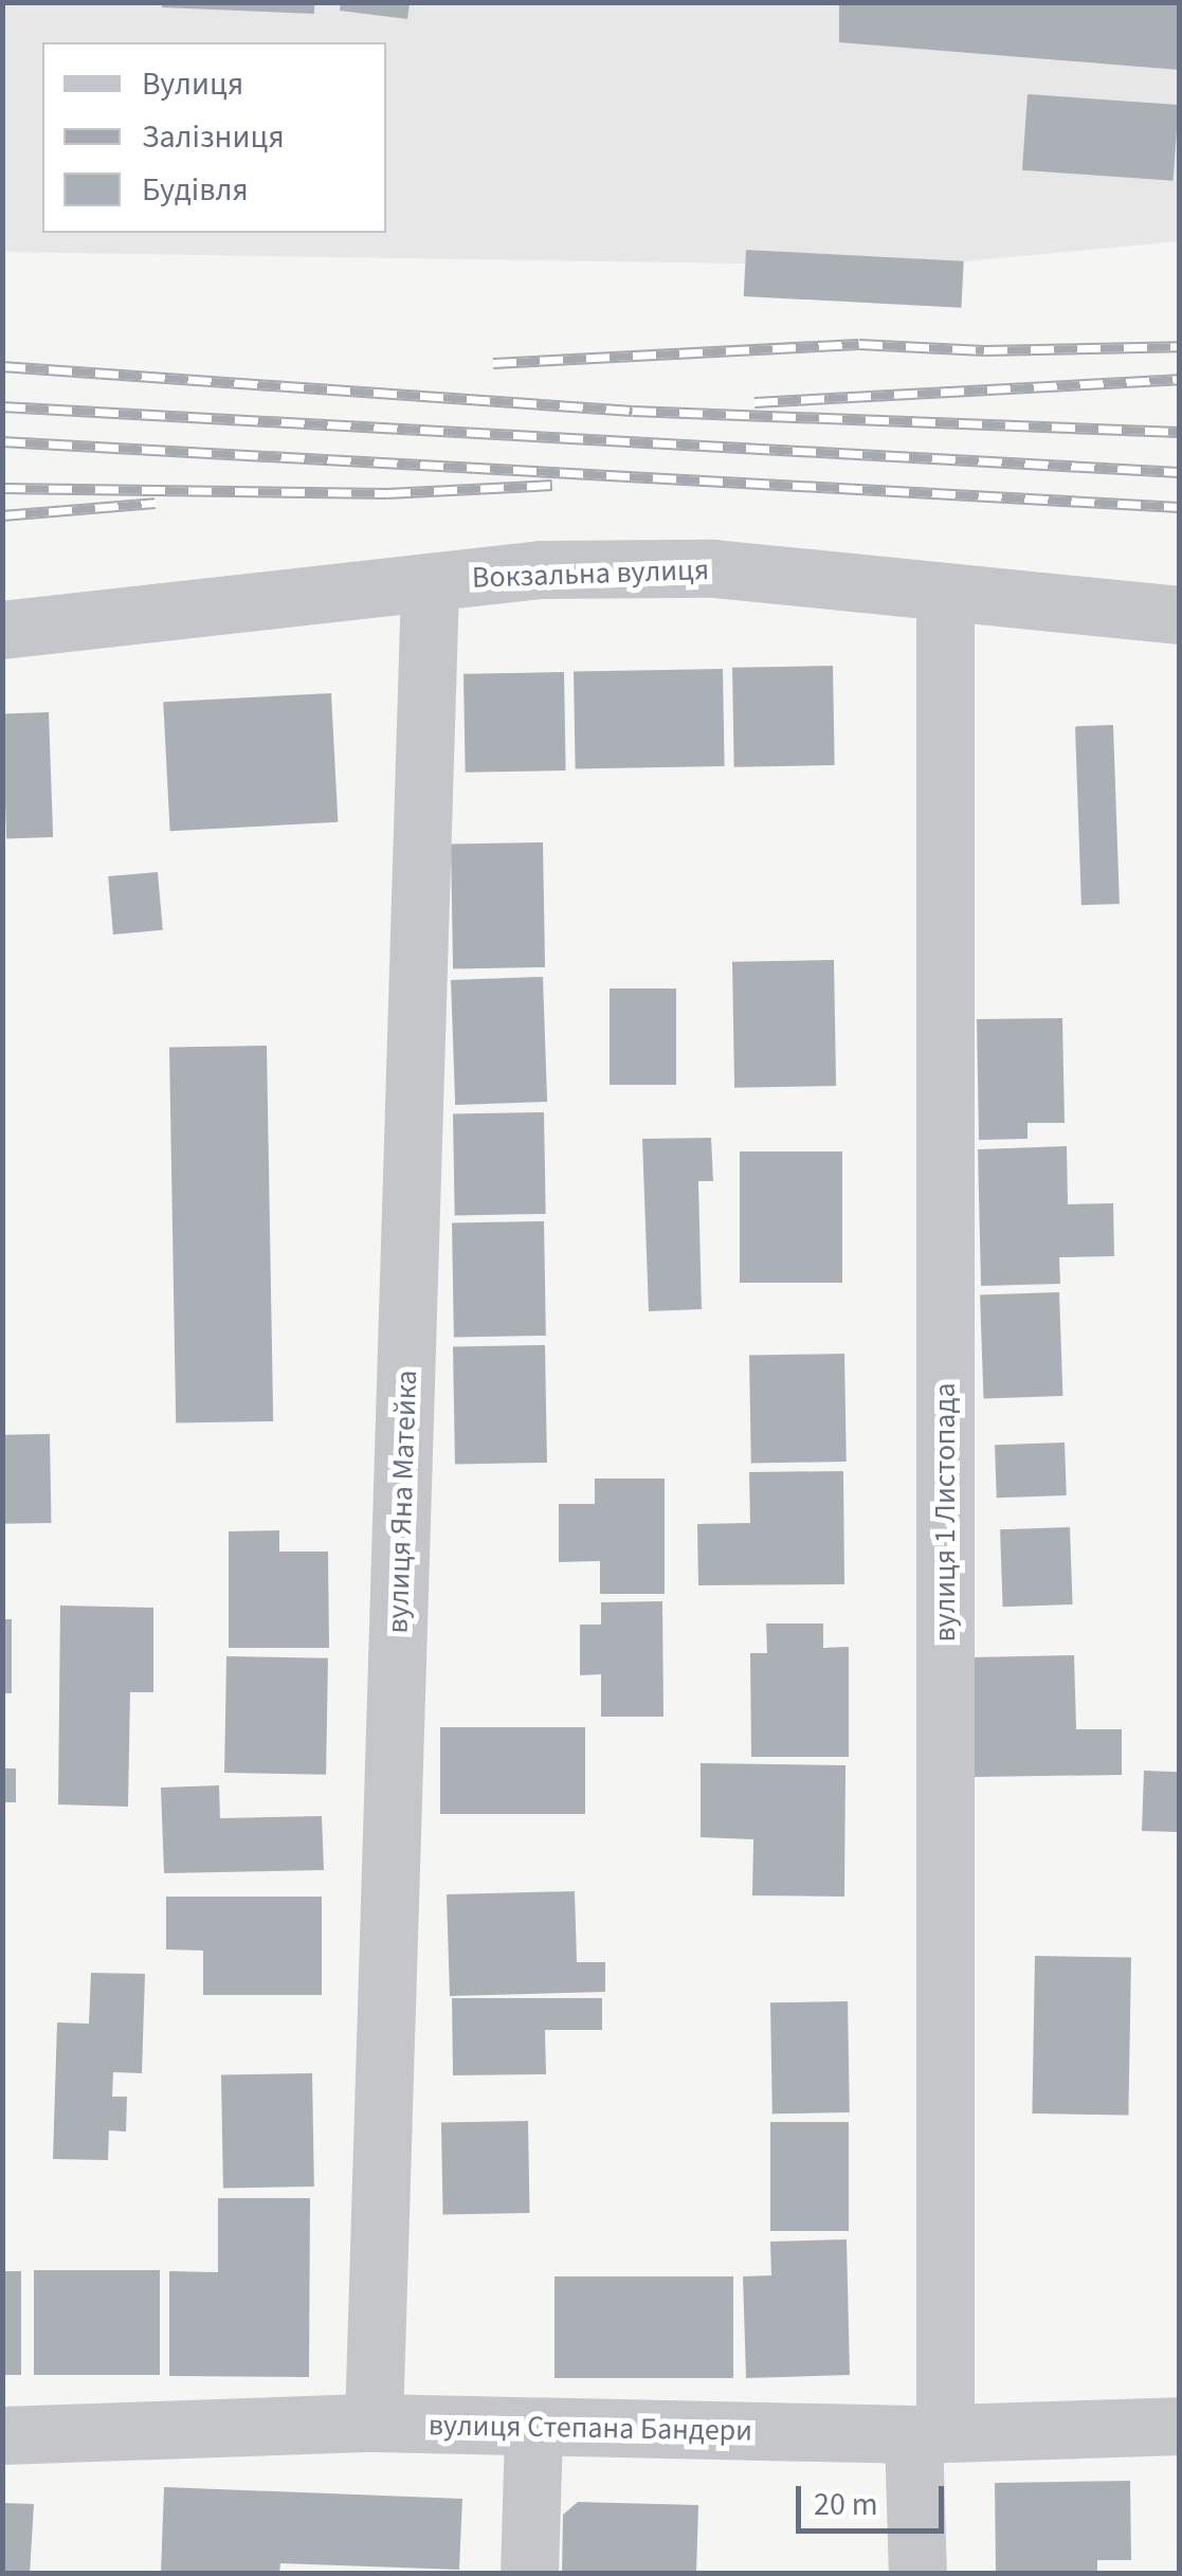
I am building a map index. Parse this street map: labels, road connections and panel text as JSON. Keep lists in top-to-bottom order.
{
  "streets": {
    "street": [
      "Вокзальна вулиця",
      "вулиця Яна Матейка",
      "вулиця 1 Листопада",
      "вулиця Степана Бандери"
    ]
  },
  "crossings": [
    ["Вокзальна вулиця", "вулиця Яна Матейка"],
    ["Вокзальна вулиця", "вулиця 1 Листопада"],
    ["вулиця Яна Матейка", "вулиця Степана Бандери"],
    ["вулиця 1 Листопада", "вулиця Степана Бандери"]
  ],
  "legend": ["Вулиця", "Залізниця", "Будівля"],
  "scale_bar": "20 m"
}
